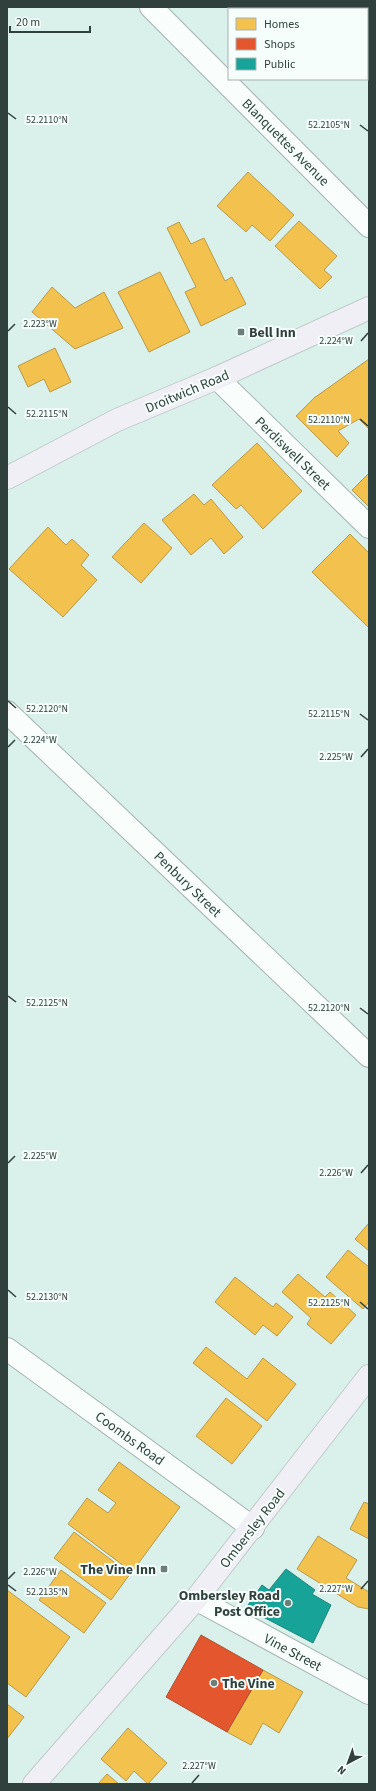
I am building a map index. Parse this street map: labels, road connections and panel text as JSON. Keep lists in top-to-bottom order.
{
  "streets": {
    "main road": ["Droitwich Road", "Ombersley Road"],
    "street": [
      "Blanquettes Avenue",
      "Perdiswell Street",
      "Penbury Street",
      "Coombs Road",
      "Vine Street"
    ]
  },
  "crossings": [
    ["Droitwich Road", "Perdiswell Street"],
    ["Coombs Road", "Ombersley Road"],
    ["Ombersley Road", "Vine Street"]
  ],
  "places": {
    "transit": ["Bell Inn", "The Vine Inn"],
    "other": ["Ombersley Road Post Office", "The Vine"]
  },
  "legend": ["Homes", "Shops", "Public"],
  "scale_bar": "20 m",
  "north": "bottom left",
  "coordinates": [
    "52.2110°N",
    "52.2105°N",
    "2.223°W",
    "2.224°W",
    "52.2115°N",
    "52.2120°N",
    "2.225°W",
    "52.2125°N",
    "2.226°W",
    "52.2130°N",
    "2.227°W",
    "52.2135°N"
  ]
}
